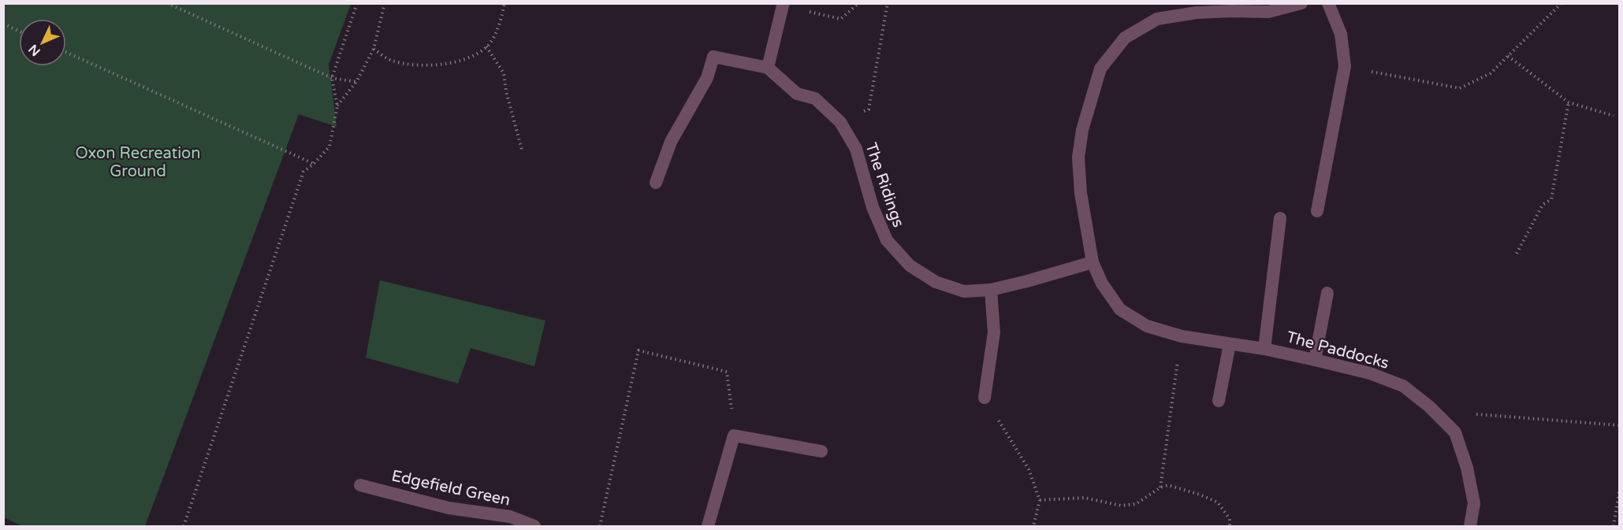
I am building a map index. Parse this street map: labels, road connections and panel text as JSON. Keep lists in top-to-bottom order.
{
  "streets": {
    "street": ["The Ridings", "The Paddocks", "Edgefield Green"]
  },
  "crossings": [
    ["The Ridings", "The Paddocks"]
  ],
  "parks": ["Oxon Recreation Ground"],
  "north": "bottom left"
}
